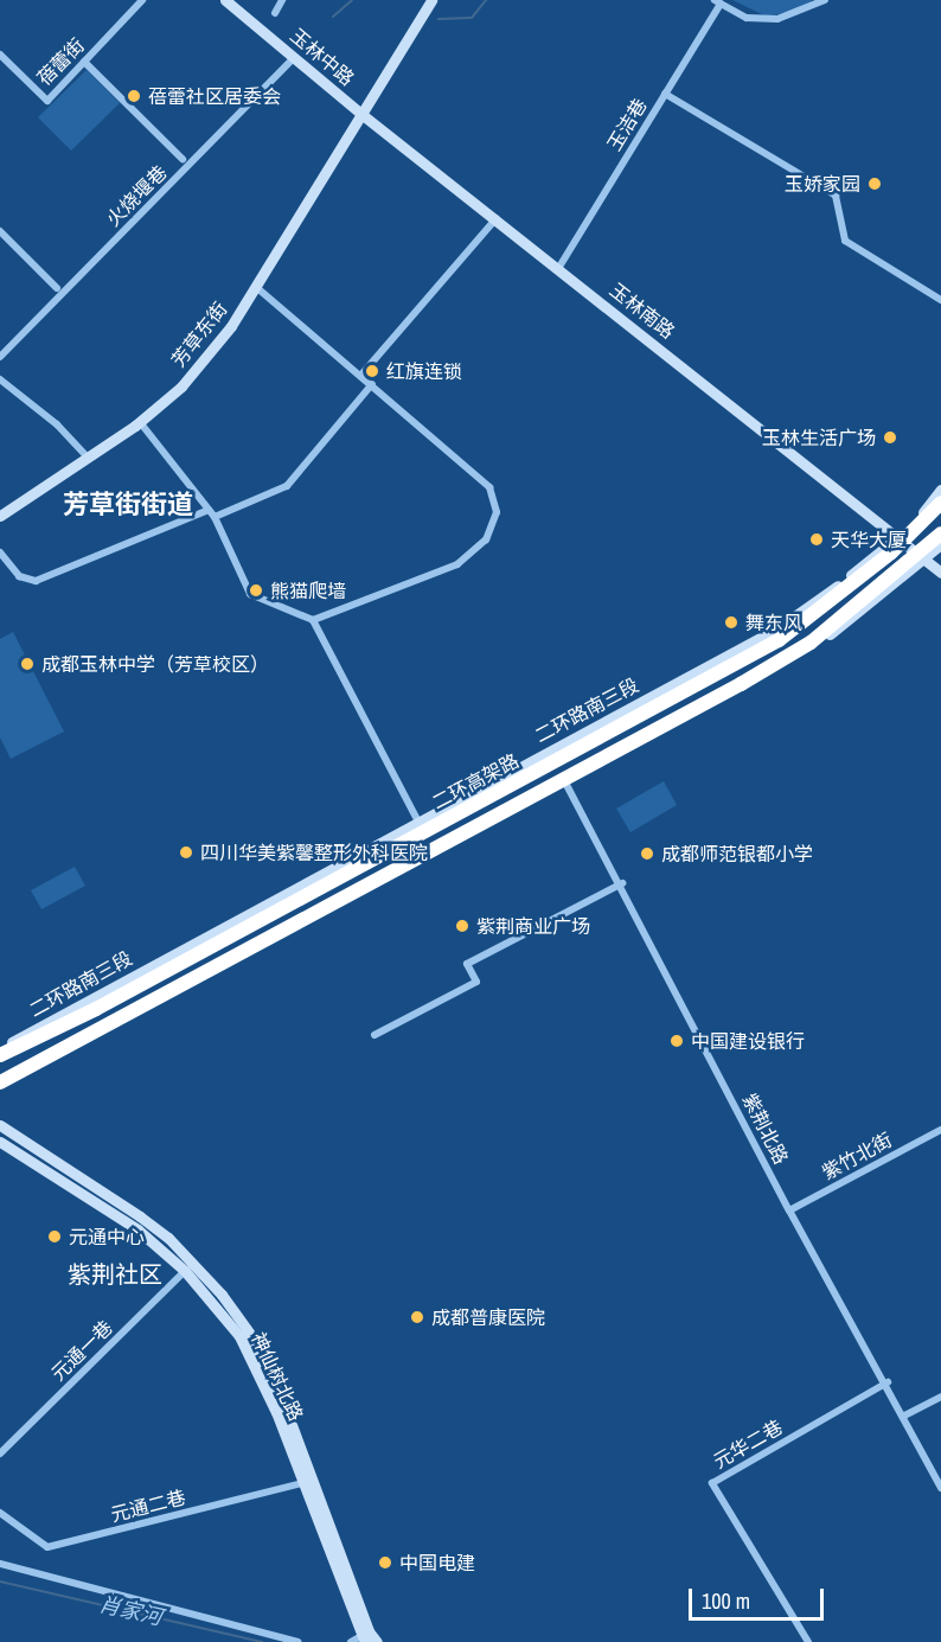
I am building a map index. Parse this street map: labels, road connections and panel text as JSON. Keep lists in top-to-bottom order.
{
  "streets": {
    "highway": ["二环高架路"],
    "main road": [
      "玉林中路",
      "玉林南路",
      "芳草东街",
      "二环路南三段",
      "神仙树北路"
    ],
    "street": [
      "蓓蕾街",
      "玉洁巷",
      "火烧堰巷",
      "紫荆北路",
      "紫竹北街",
      "元通一巷",
      "元华二巷",
      "元通二巷"
    ]
  },
  "crossings": [
    ["玉林中路", "火烧堰巷"],
    ["玉林中路", "玉林南路"],
    ["玉林中路", "芳草东街"],
    ["玉洁巷", "玉林南路"],
    ["玉林南路", "芳草东街"],
    ["玉林南路", "二环路南三段"],
    ["紫荆北路", "紫竹北街"],
    ["紫荆北路", "元华二巷"],
    ["元通一巷", "神仙树北路"],
    ["神仙树北路", "元通二巷"]
  ],
  "districts": ["芳草街街道", "紫荆社区"],
  "water": ["肖家河"],
  "places": [
    "蓓蕾社区居委会",
    "玉娇家园",
    "红旗连锁",
    "玉林生活广场",
    "天华大厦",
    "熊猫爬墙",
    "舞东风",
    "成都玉林中学（芳草校区）",
    "四川华美紫馨整形外科医院",
    "成都师范银都小学",
    "紫荆商业广场",
    "中国建设银行",
    "元通中心",
    "成都普康医院",
    "中国电建"
  ],
  "scale_bar": "100 m"
}
